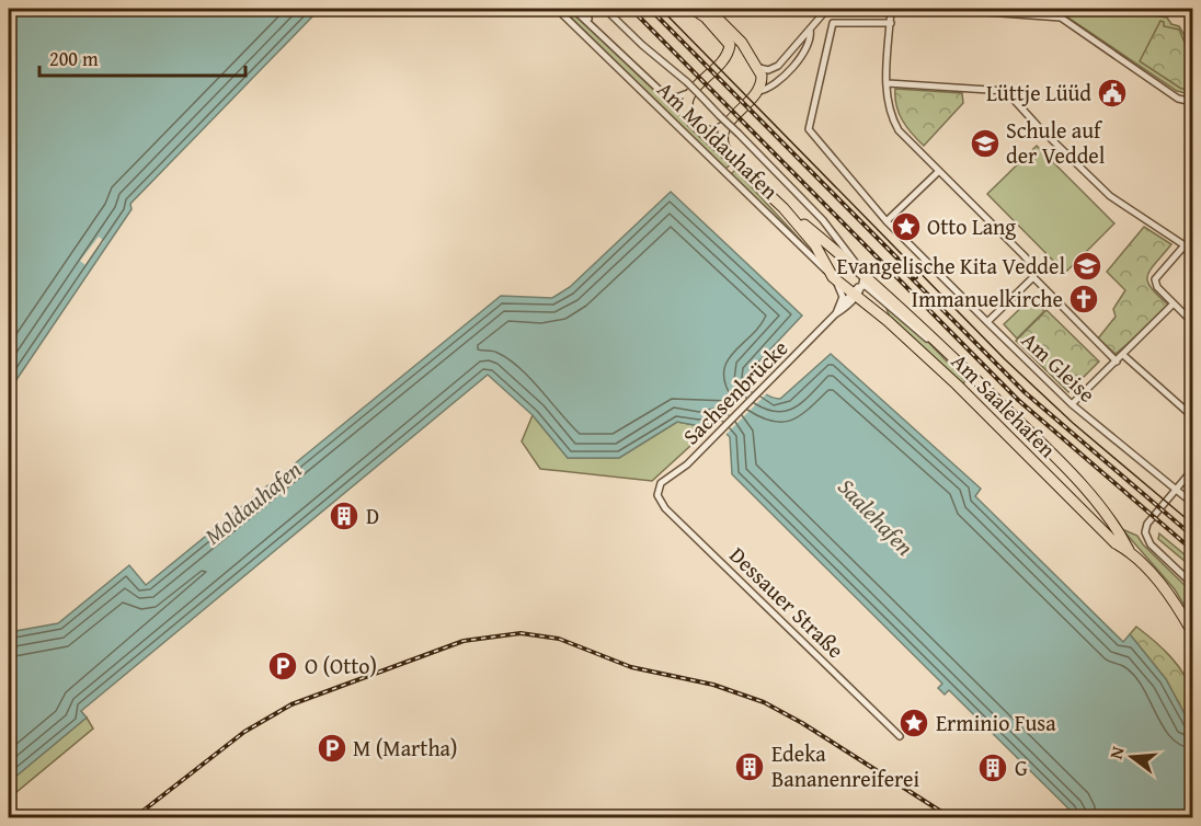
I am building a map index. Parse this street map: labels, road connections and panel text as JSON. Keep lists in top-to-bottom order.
{
  "streets": {
    "main road": ["Am Moldauhafen", "Am Saalehafen"],
    "street": ["Am Gleise", "Sachsenbrücke", "Dessauer Straße"]
  },
  "crossings": [
    ["Am Moldauhafen", "Sachsenbrücke"],
    ["Am Moldauhafen", "Am Saalehafen"],
    ["Sachsenbrücke", "Am Saalehafen"],
    ["Sachsenbrücke", "Dessauer Straße"]
  ],
  "water": ["Moldauhafen", "Saalehafen"],
  "places": {
    "public building": ["Lüttje Lüüd"],
    "school or university": ["Schule auf der Veddel", "Evangelische Kita Veddel"],
    "place": ["Otto Lang", "Erminio Fusa"],
    "church": ["Immanuelkirche"],
    "building": ["D", "Edeka Bananenreiferei", "G"],
    "parking": ["O (Otto)", "M (Martha)"]
  },
  "scale_bar": "200 m",
  "north": "left"
}
